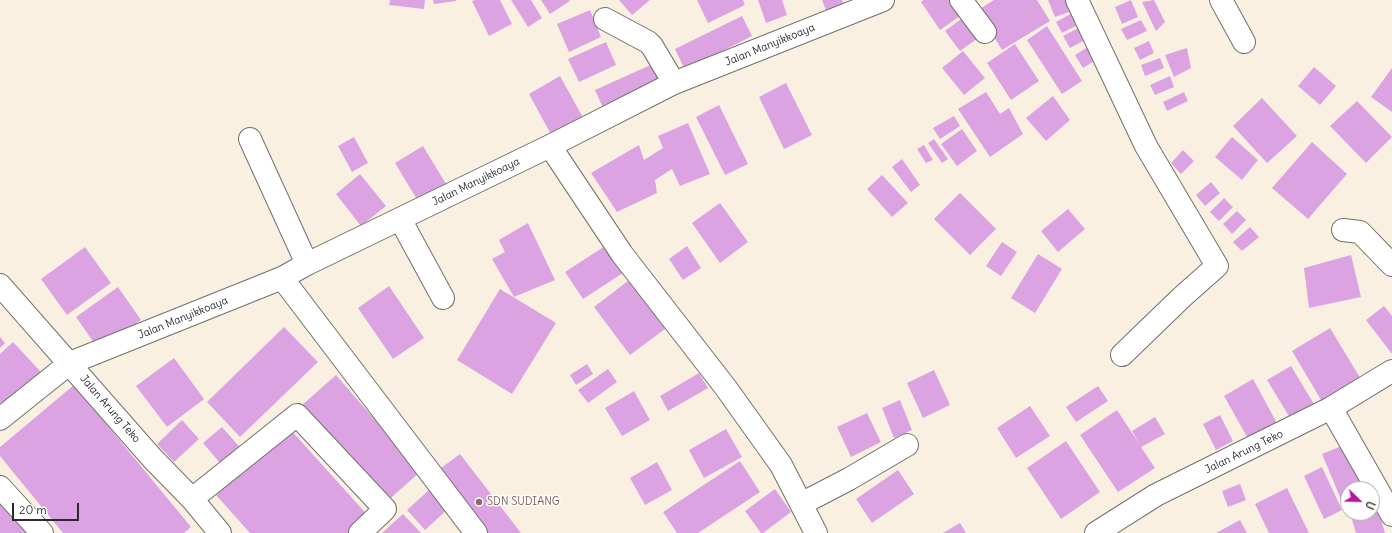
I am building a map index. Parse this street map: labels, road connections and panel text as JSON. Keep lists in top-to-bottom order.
{
  "streets": {
    "street": ["Jalan Manyikkoaya", "Jalan Arung Teko"]
  },
  "crossings": [
    ["Jalan Manyikkoaya", "Jalan Arung Teko"]
  ],
  "places": ["SDN SUDIANG"],
  "scale_bar": "20 m",
  "north": "bottom right"
}
